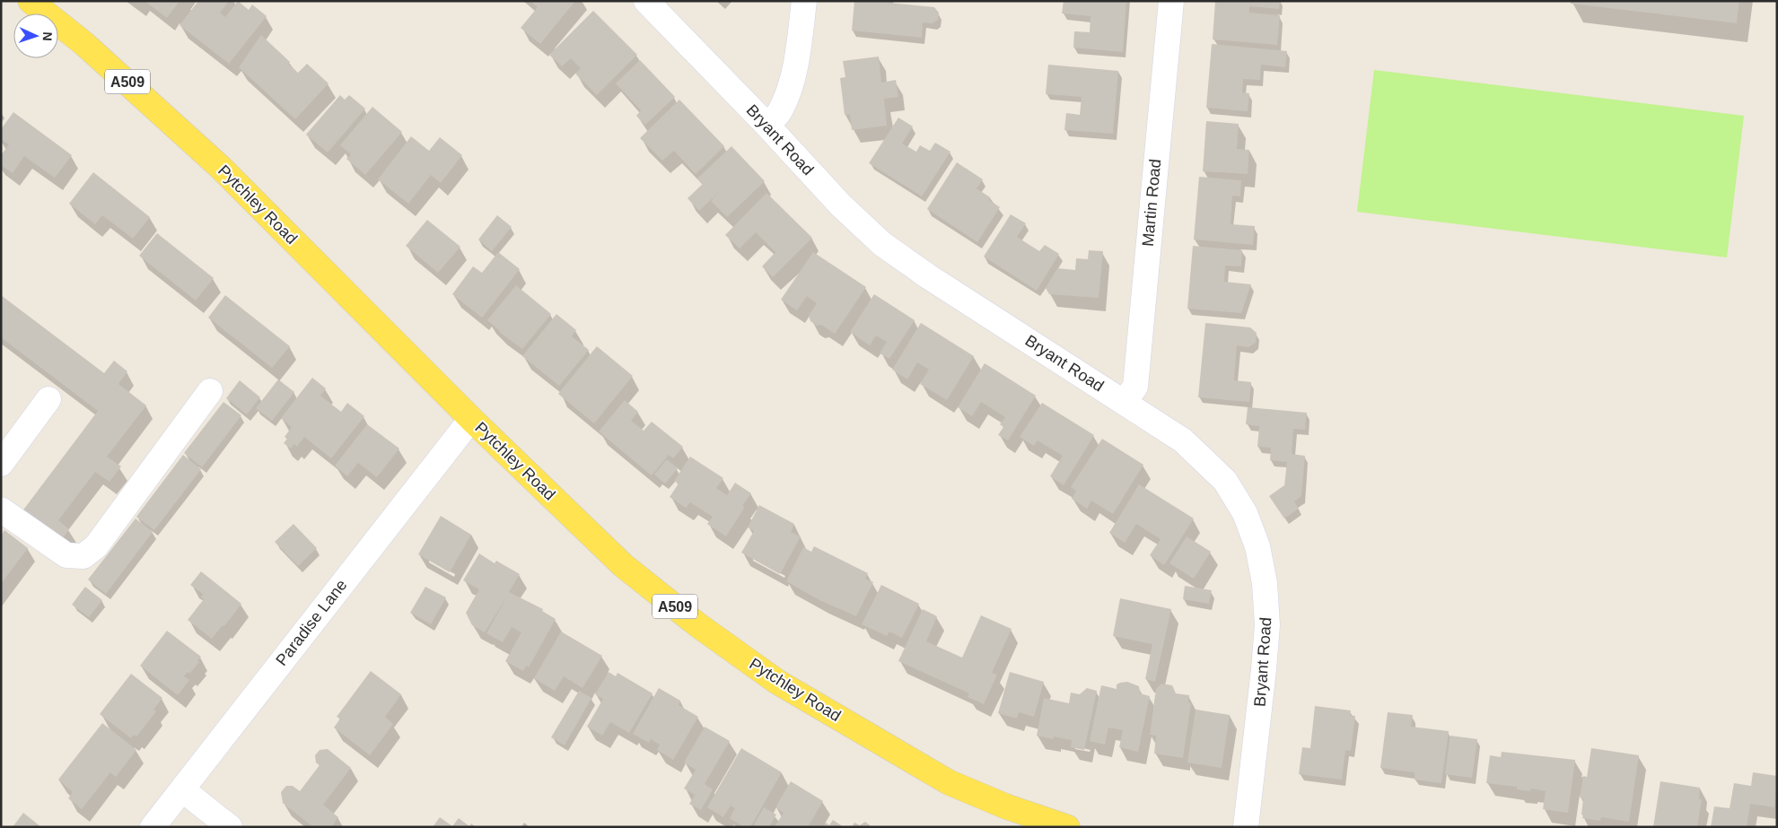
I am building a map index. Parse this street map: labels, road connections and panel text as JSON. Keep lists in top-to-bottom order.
{
  "streets": {
    "main road": ["A509", "Pytchley Road"],
    "street": ["Bryant Road", "Martin Road", "Paradise Lane"]
  },
  "crossings": [
    ["Bryant Road", "Martin Road"],
    ["Pytchley Road", "Paradise Lane"]
  ],
  "north": "right"
}
